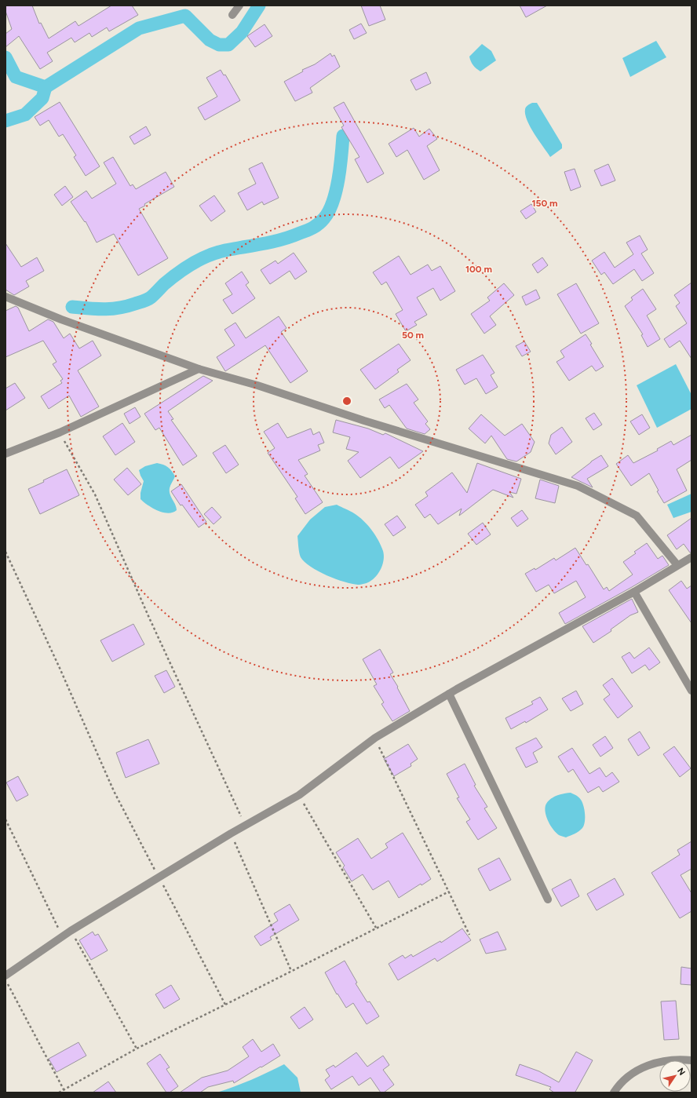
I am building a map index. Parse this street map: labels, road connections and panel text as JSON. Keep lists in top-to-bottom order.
{
  "north": "top right",
  "rings": ["150 m", "100 m", "50 m"]
}
